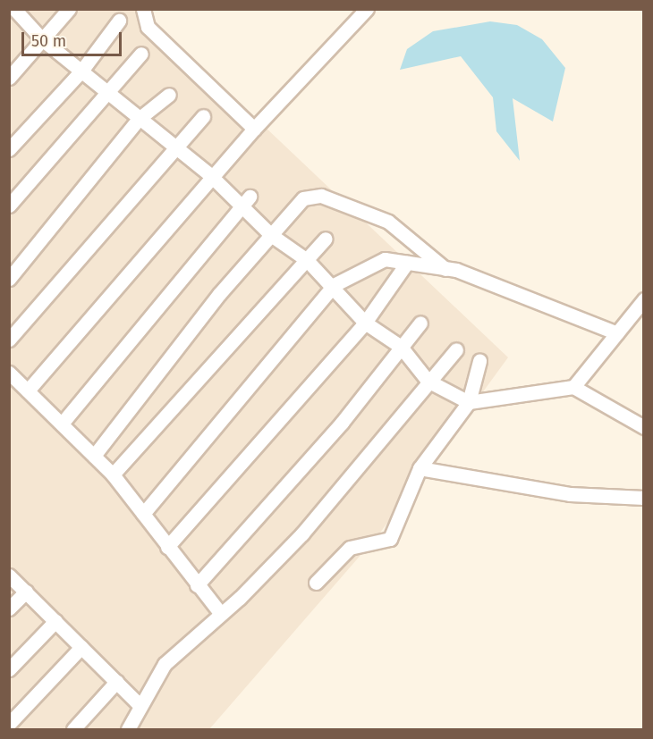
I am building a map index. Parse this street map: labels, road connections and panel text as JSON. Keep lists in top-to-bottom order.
{
  "scale_bar": "50 m"
}
